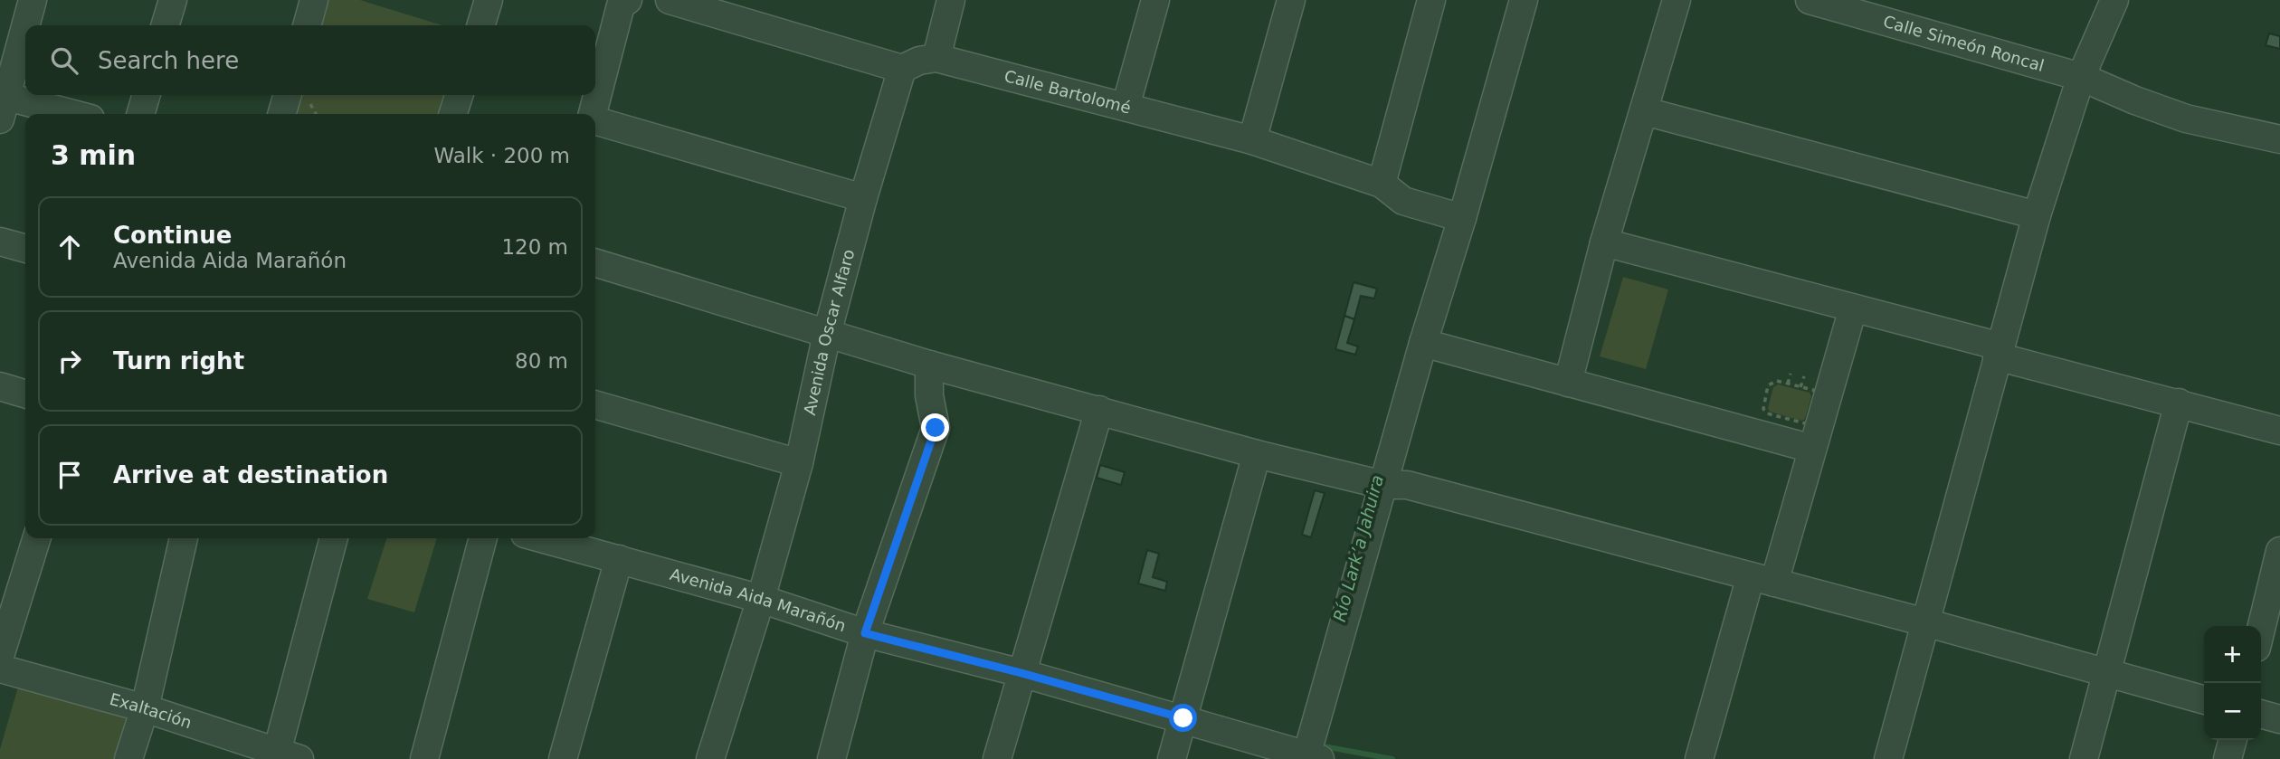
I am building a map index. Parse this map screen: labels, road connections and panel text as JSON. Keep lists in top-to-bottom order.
{
  "streets": {
    "street": [
      "Calle Simeón Roncal",
      "Calle Bartolomé",
      "Avenida Oscar Alfaro",
      "Avenida Aida Marañón",
      "Exaltación"
    ]
  },
  "crossings": [
    ["Avenida Oscar Alfaro", "Avenida Aida Marañón"]
  ],
  "water": ["Río Lark’a Jahuira"],
  "page": {
    "search": "Search here",
    "heading": ["3 min", "Walk · 200 m"],
    "list": [
      ["Continue", "Avenida Aida Marañón", "120 m"],
      ["Turn right", "80 m"],
      "Arrive at destination"
    ],
    "map_buttons": ["+", "−"]
  }
}
